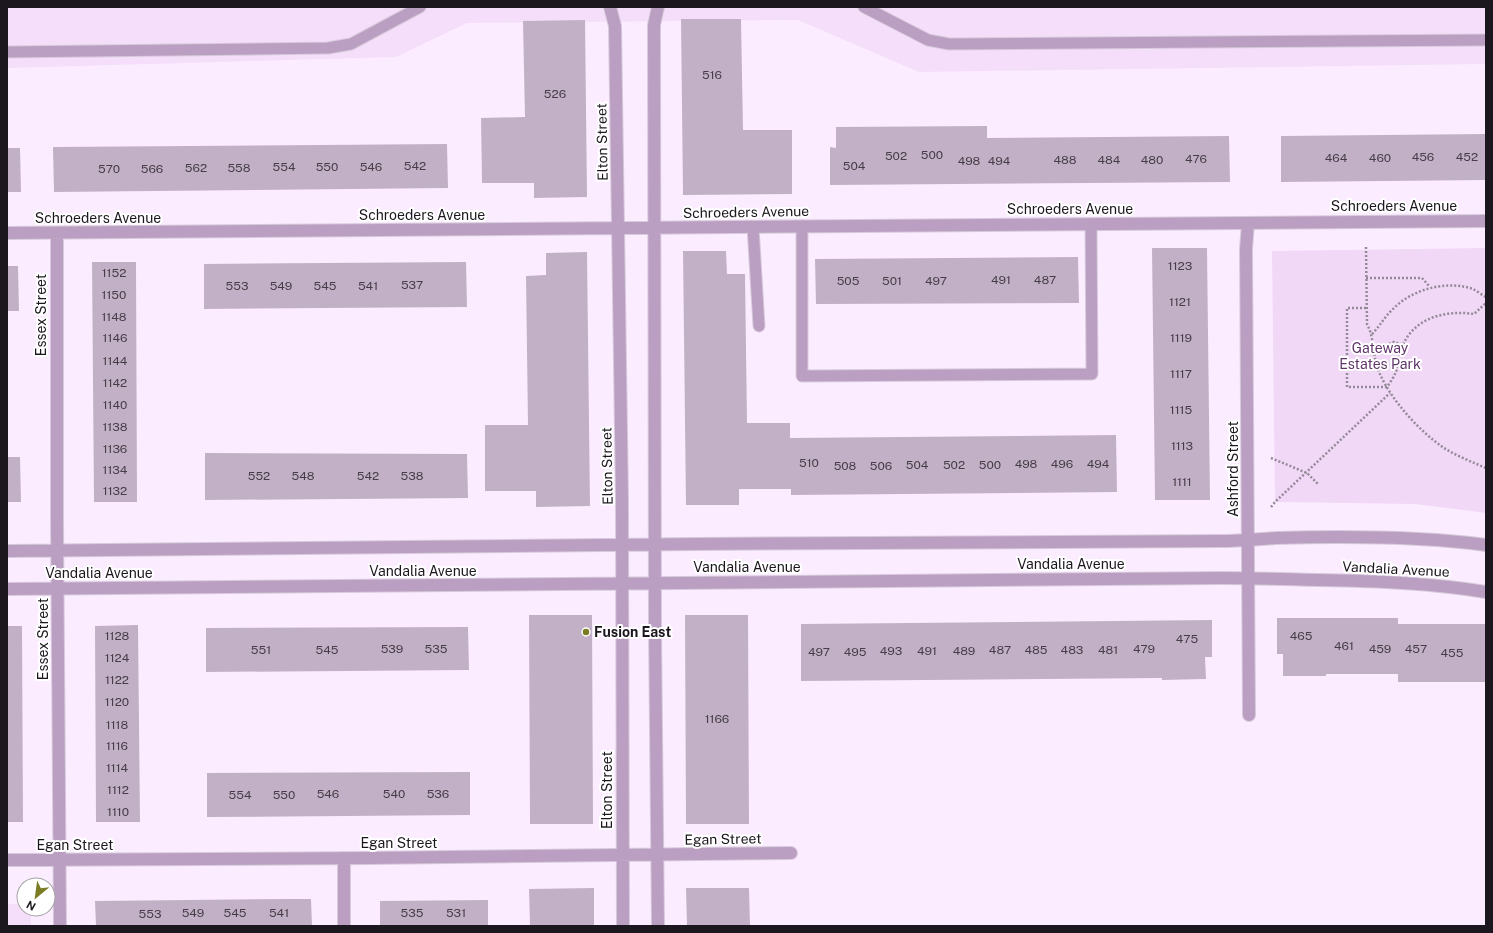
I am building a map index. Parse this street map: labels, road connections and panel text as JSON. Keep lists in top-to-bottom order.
{
  "streets": {
    "street": [
      "Elton Street",
      "Schroeders Avenue",
      "Essex Street",
      "Ashford Street",
      "Vandalia Avenue",
      "Egan Street"
    ]
  },
  "crossings": [
    ["Elton Street", "Schroeders Avenue"],
    ["Elton Street", "Vandalia Avenue"],
    ["Elton Street", "Egan Street"],
    ["Schroeders Avenue", "Essex Street"],
    ["Schroeders Avenue", "Ashford Street"],
    ["Essex Street", "Vandalia Avenue"],
    ["Essex Street", "Egan Street"],
    ["Ashford Street", "Vandalia Avenue"]
  ],
  "parks": ["Gateway Estates Park"],
  "places": ["Fusion East"],
  "house_numbers": [
    "516",
    "526",
    "500",
    "502",
    "456",
    "452",
    "464",
    "460",
    "476",
    "488",
    "484",
    "480",
    "498",
    "494",
    "542",
    "504",
    "554",
    "550",
    "546",
    "562",
    "558",
    "570",
    "566",
    "1123",
    "1152",
    "491",
    "487",
    "505",
    "501",
    "497",
    "537",
    "553",
    "549",
    "545",
    "541",
    "1150",
    "1121",
    "1148",
    "1146",
    "1119",
    "1144",
    "1117",
    "1142",
    "1140",
    "1115",
    "1138",
    "1113",
    "1136",
    "510",
    "498",
    "496",
    "494",
    "504",
    "502",
    "500",
    "508",
    "506",
    "1134",
    "552",
    "548",
    "542",
    "538",
    "1111",
    "1132",
    "1128",
    "465",
    "475",
    "461",
    "539",
    "535",
    "479",
    "459",
    "457",
    "551",
    "545",
    "487",
    "485",
    "483",
    "481",
    "493",
    "491",
    "489",
    "497",
    "495",
    "455",
    "1124",
    "1122",
    "1120",
    "1166",
    "1118",
    "1116",
    "1114",
    "1112",
    "546",
    "540",
    "536",
    "554",
    "550",
    "1110",
    "549",
    "545",
    "541",
    "535",
    "531",
    "553"
  ],
  "north": "bottom left"
}
